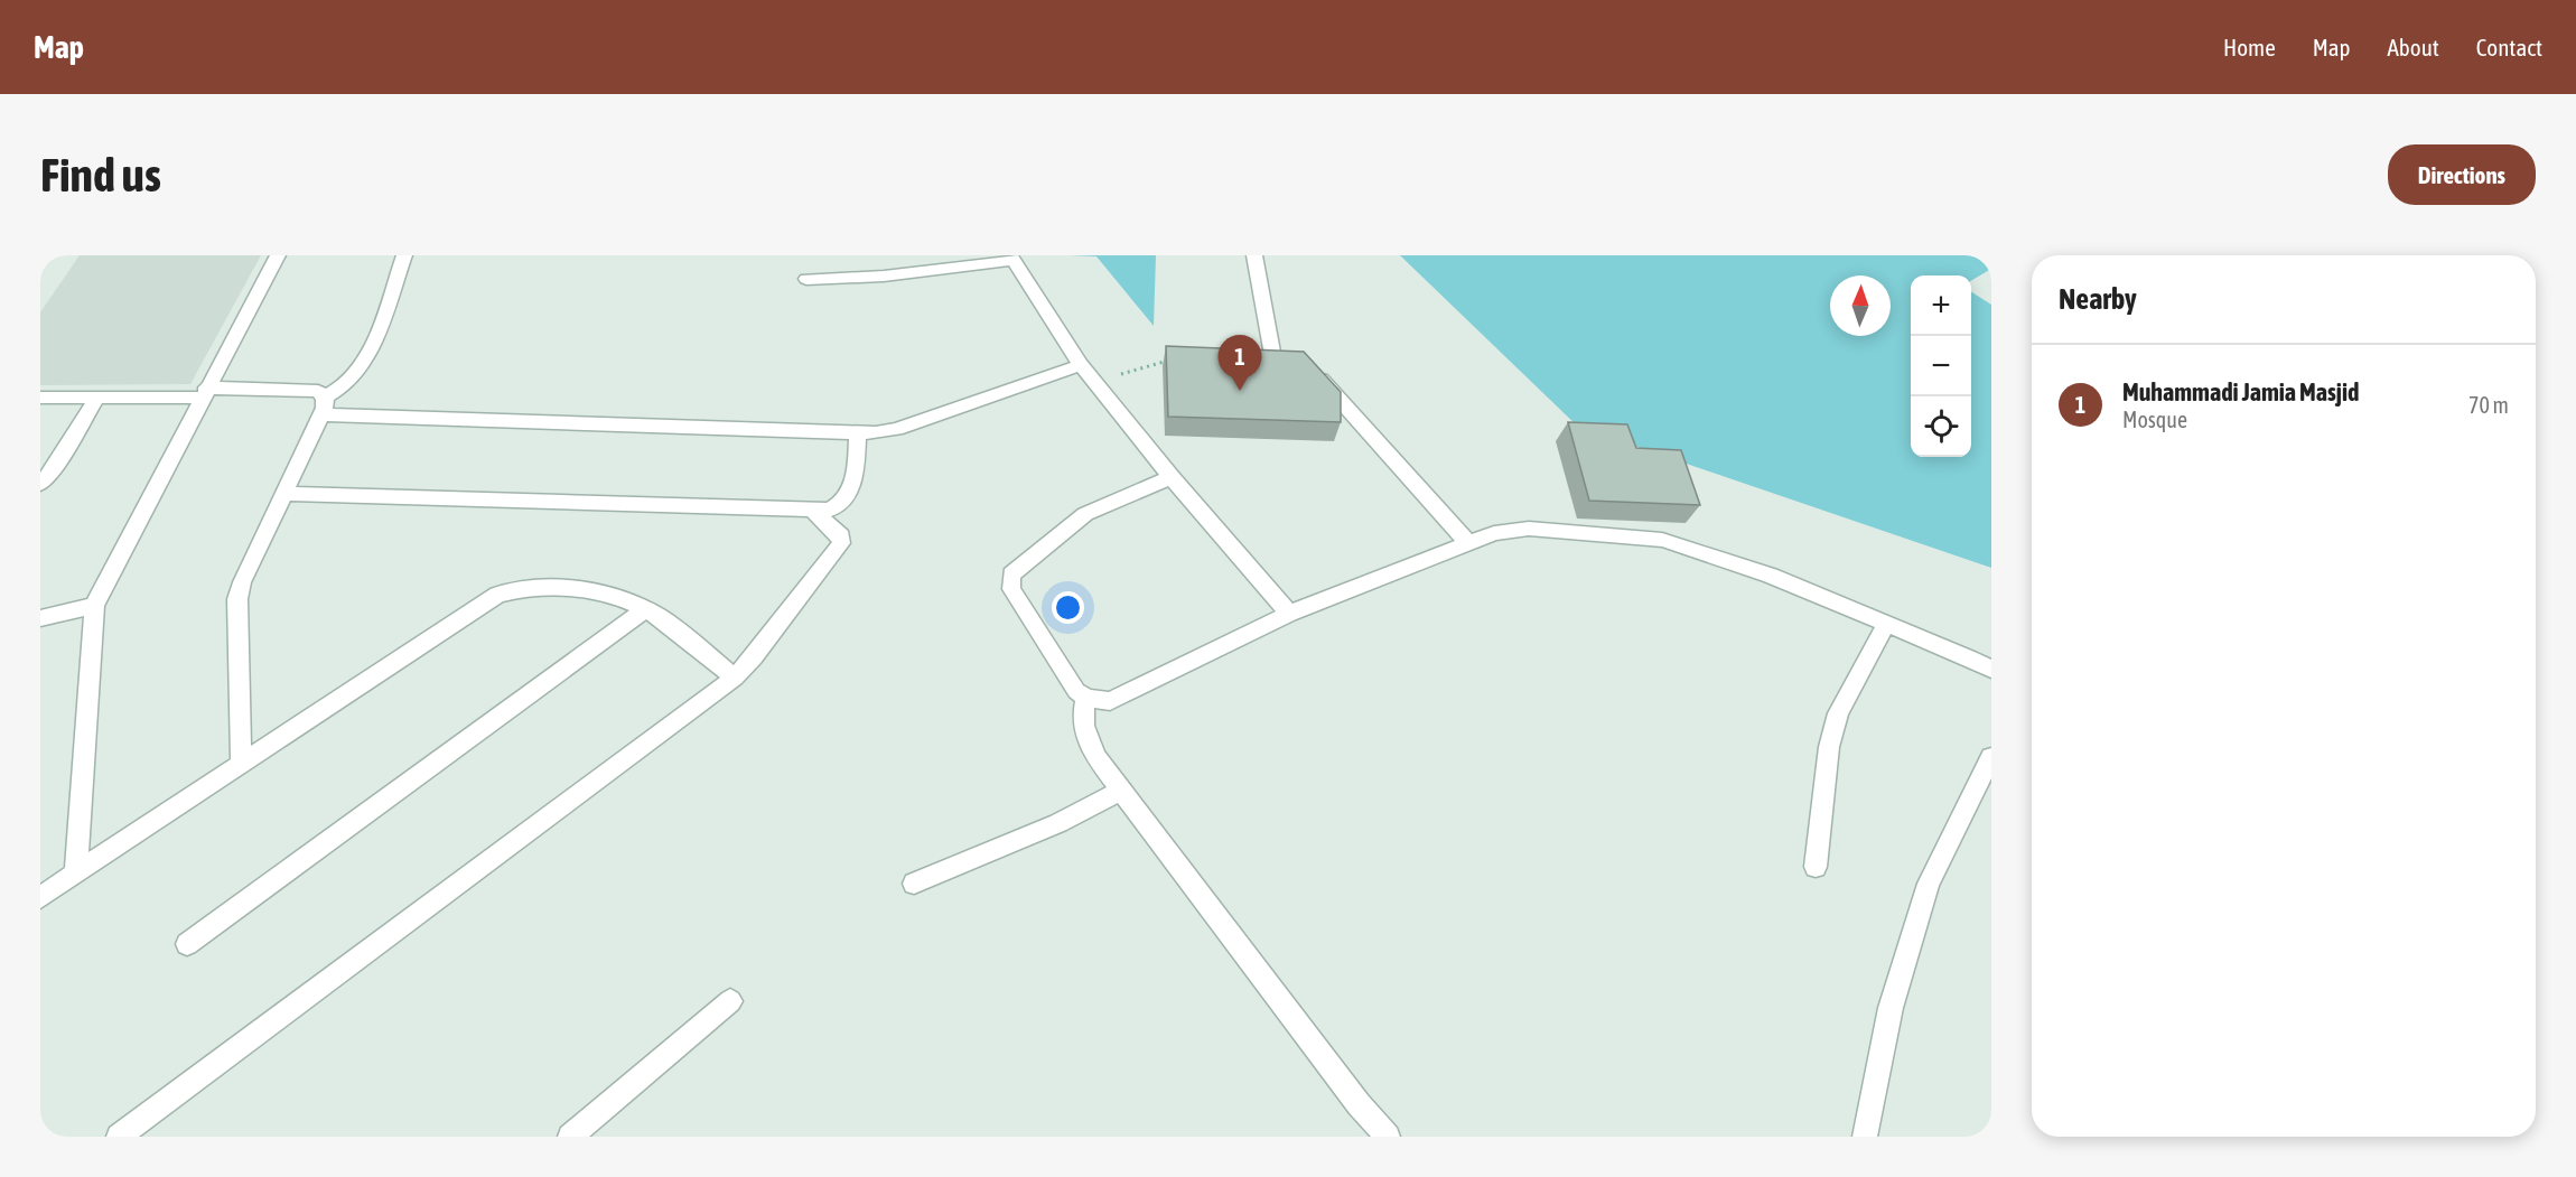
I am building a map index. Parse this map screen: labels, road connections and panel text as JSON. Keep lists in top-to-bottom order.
{
  "north": "top",
  "page": {
    "header": "Map",
    "nav": [
      "Home",
      "Map",
      "About",
      "Contact"
    ],
    "buttons": "Directions",
    "title": "Find us",
    "heading": "Nearby",
    "map_buttons": ["+", "−"],
    "pins": "1",
    "list": [
      {
        "mark": "1",
        "name": "Muhammadi Jamia Masjid",
        "note": "Mosque",
        "value": "70 m"
      }
    ]
  }
}
